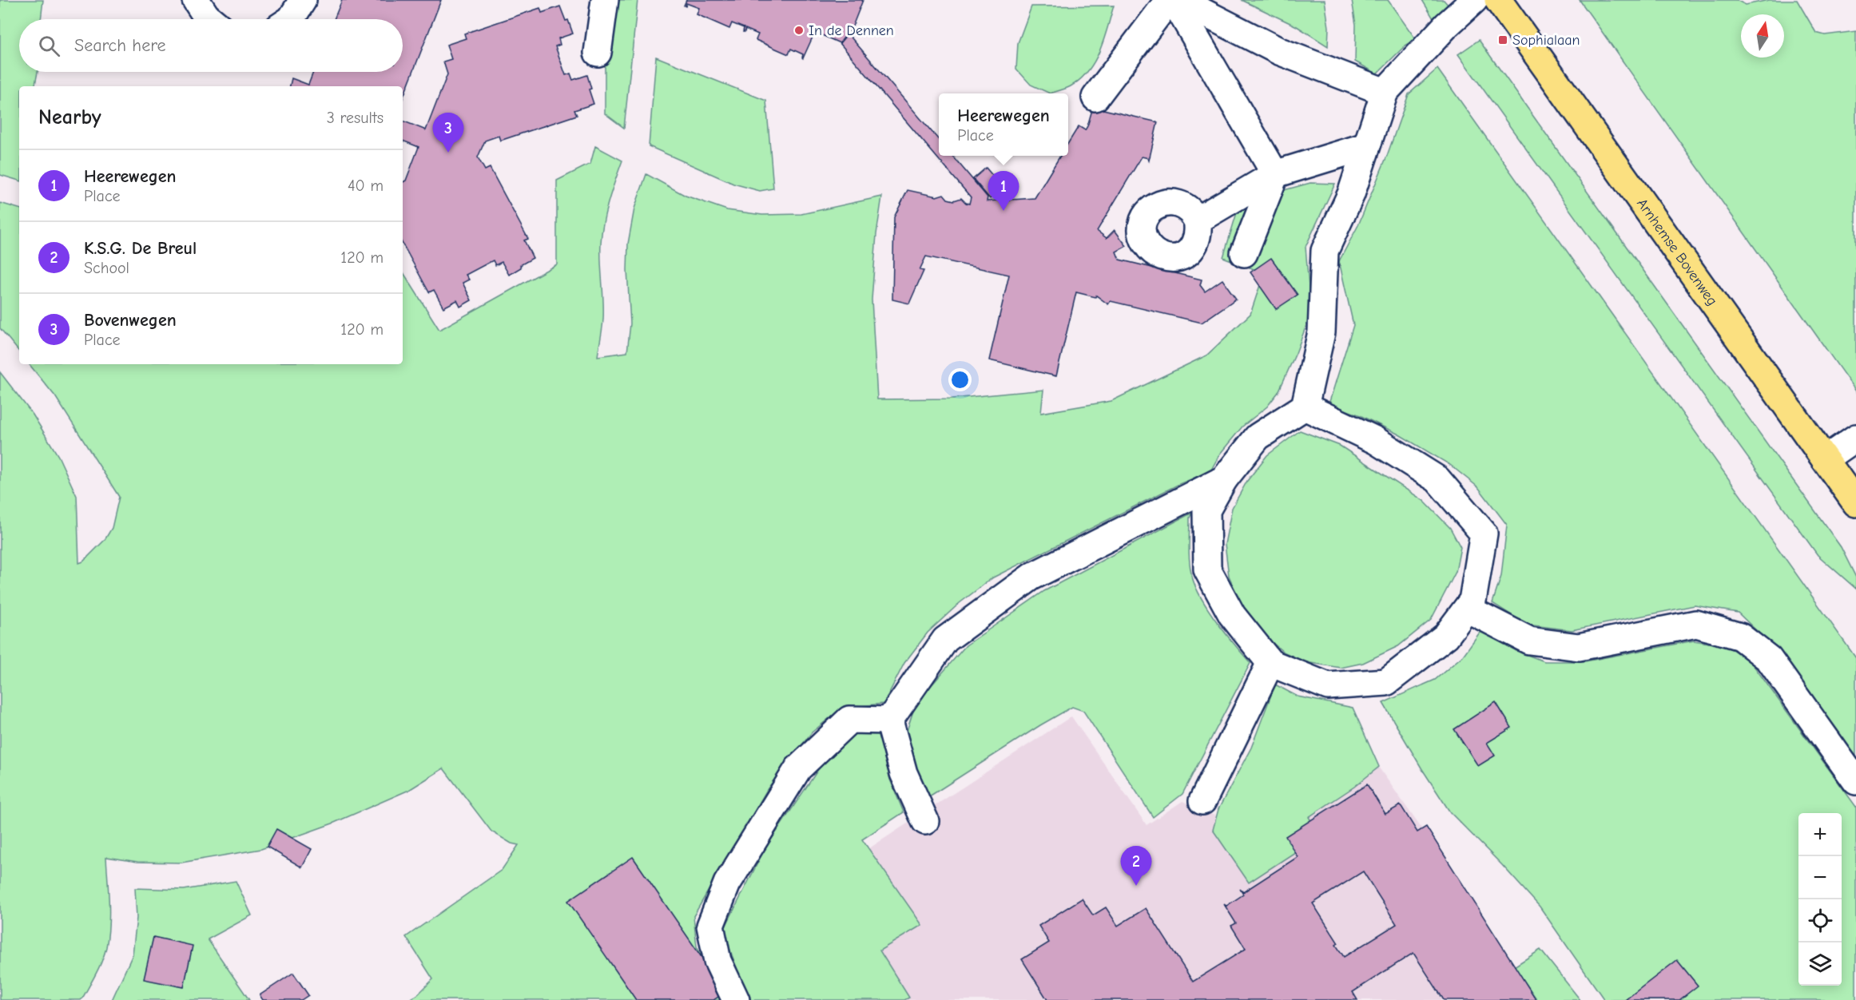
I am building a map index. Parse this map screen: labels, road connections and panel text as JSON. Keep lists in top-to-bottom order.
{
  "streets": {
    "main road": ["Arnhemse Bovenweg"]
  },
  "places": {
    "other": ["In de Dennen"],
    "transit": ["Sophialaan"]
  },
  "north": "top",
  "page": {
    "search": "Search here",
    "heading": ["Nearby", "3 results"],
    "popup": ["Heerewegen", "Place"],
    "pins": ["3", "1", "2"],
    "list": [
      {
        "mark": "1",
        "name": "Heerewegen",
        "note": "Place",
        "value": "40 m"
      },
      {
        "mark": "2",
        "name": "K.S.G. De Breul",
        "note": "School",
        "value": "120 m"
      },
      {
        "mark": "3",
        "name": "Bovenwegen",
        "note": "Place",
        "value": "120 m"
      }
    ],
    "map_buttons": ["+", "−"]
  }
}
